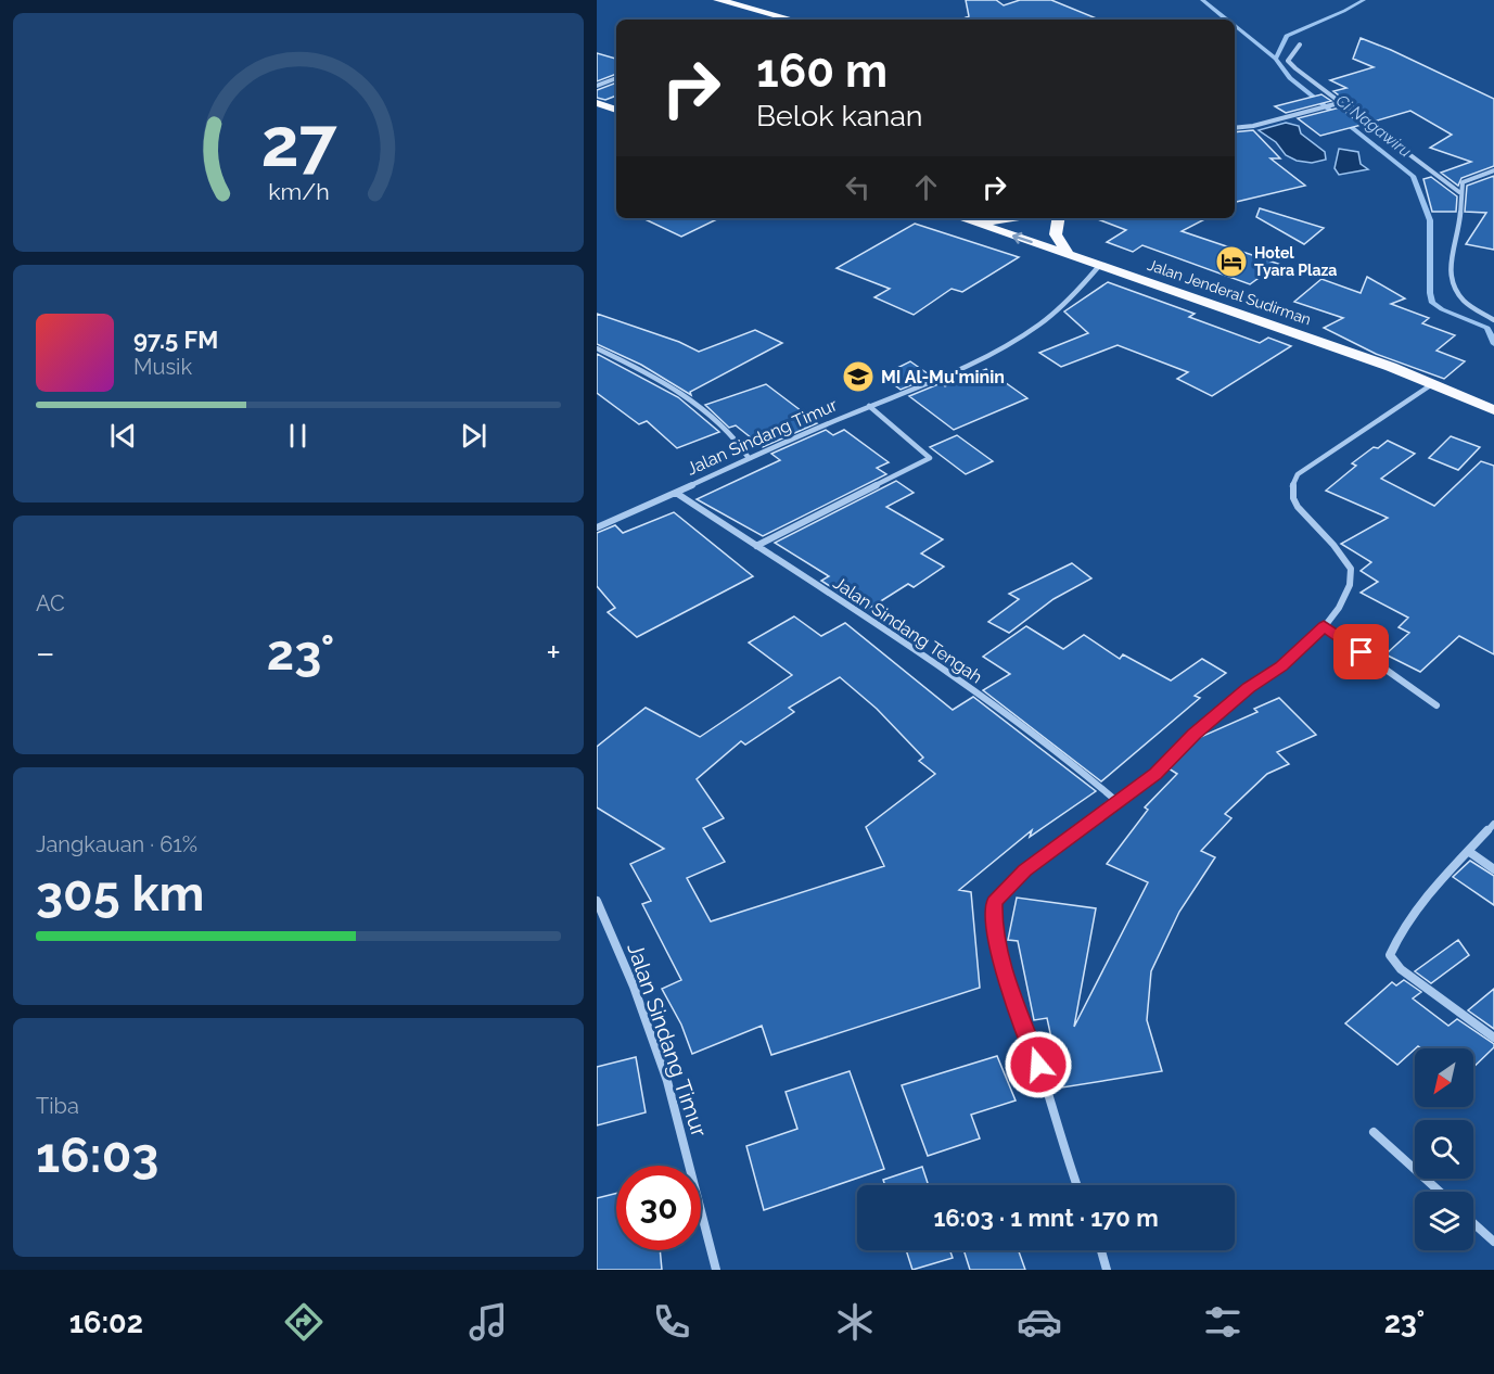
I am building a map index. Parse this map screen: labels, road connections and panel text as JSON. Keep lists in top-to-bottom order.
{
  "streets": {
    "highway": ["Jalan Jenderal Sudirman"],
    "street": ["Jalan Sindang Timur", "Jalan Sindang Tengah"]
  },
  "crossings": [
    ["Jalan Jenderal Sudirman", "Jalan Sindang Timur"],
    ["Jalan Sindang Timur", "Jalan Sindang Tengah"]
  ],
  "water": ["Ci Nagawiru"],
  "places": {
    "hotel": ["Hotel Tyara Plaza"],
    "school or university": ["MI Al-Mu'minin"]
  },
  "north": "bottom left",
  "page": {
    "turn": ["160 m", "Belok kanan"],
    "song": ["97.5 FM", "Musik"],
    "tile": [
      "AC",
      ["Jangkauan · 61%", "305 km"],
      ["Tiba", "16:03"]
    ],
    "heat": ["−", "23°", "+"],
    "limit": "30",
    "trip": "16:03 · 1 mnt · 170 m",
    "tabs": ["16:02", "23°"],
    "gauge": ["27", "km/h"]
  }
}
